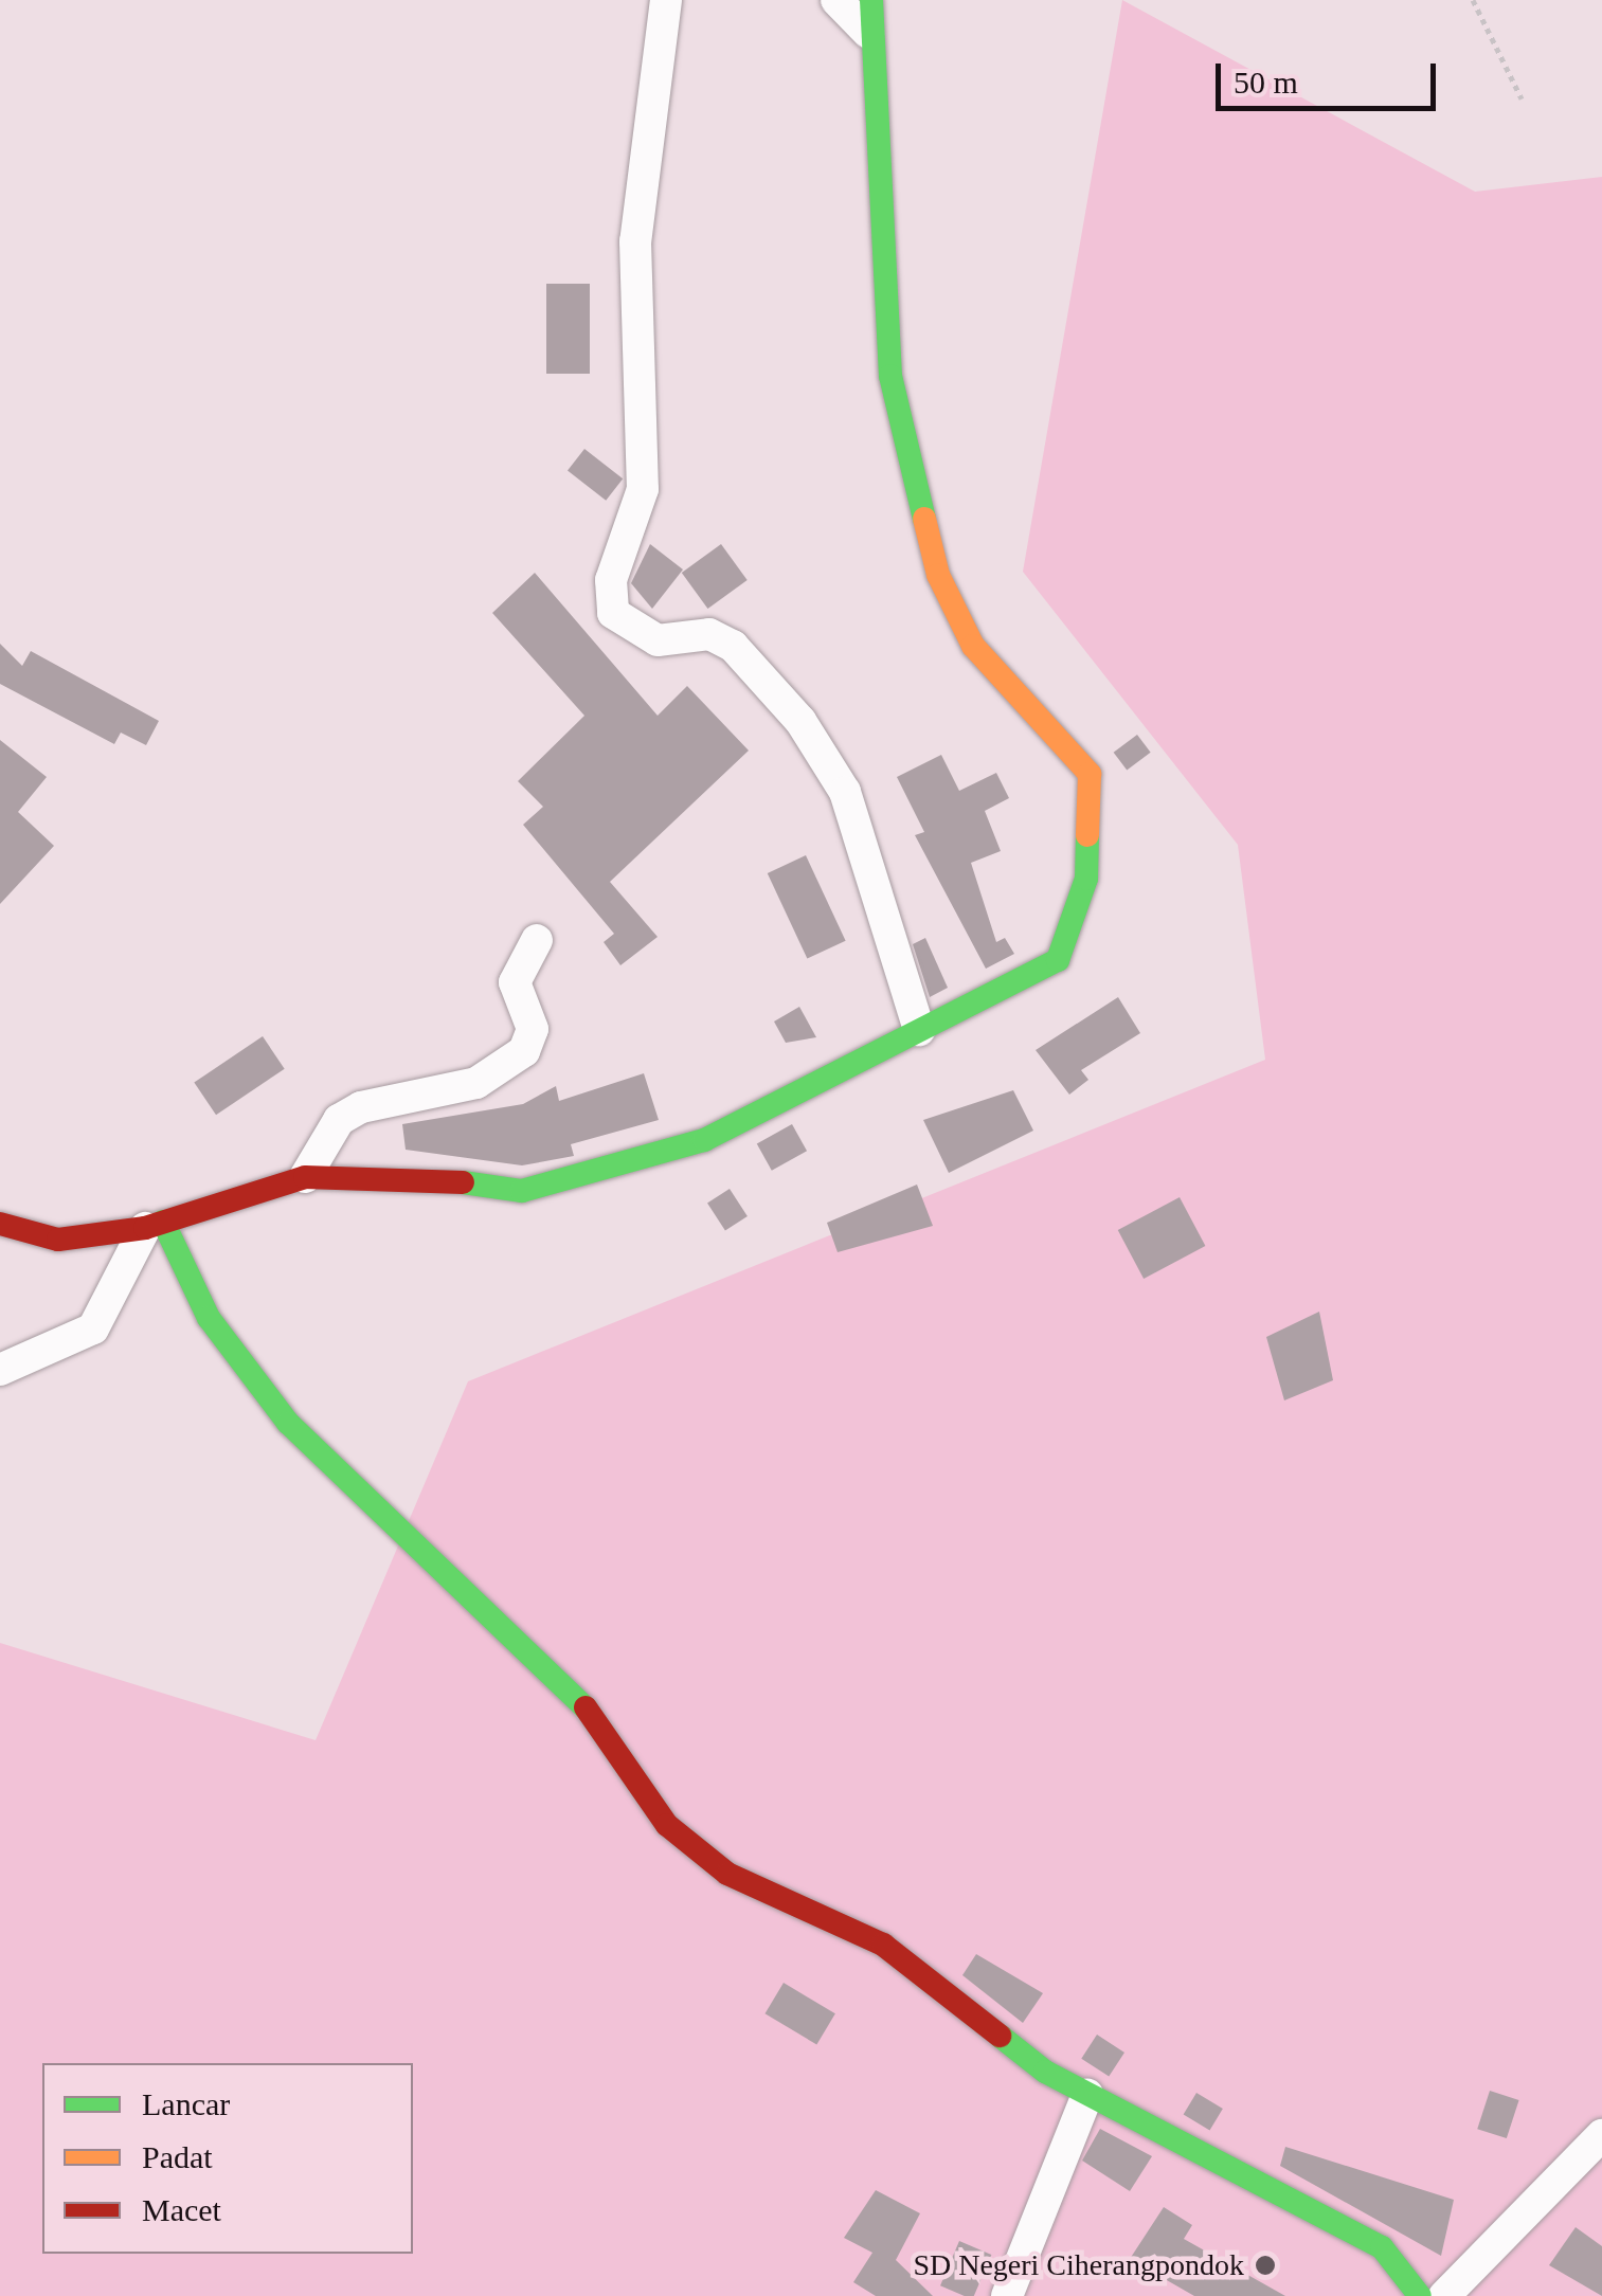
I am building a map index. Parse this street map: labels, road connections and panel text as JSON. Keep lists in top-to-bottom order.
{
  "places": ["SD Negeri Ciherangpondok"],
  "legend": ["Lancar", "Padat", "Macet"],
  "scale_bar": "50 m"
}
